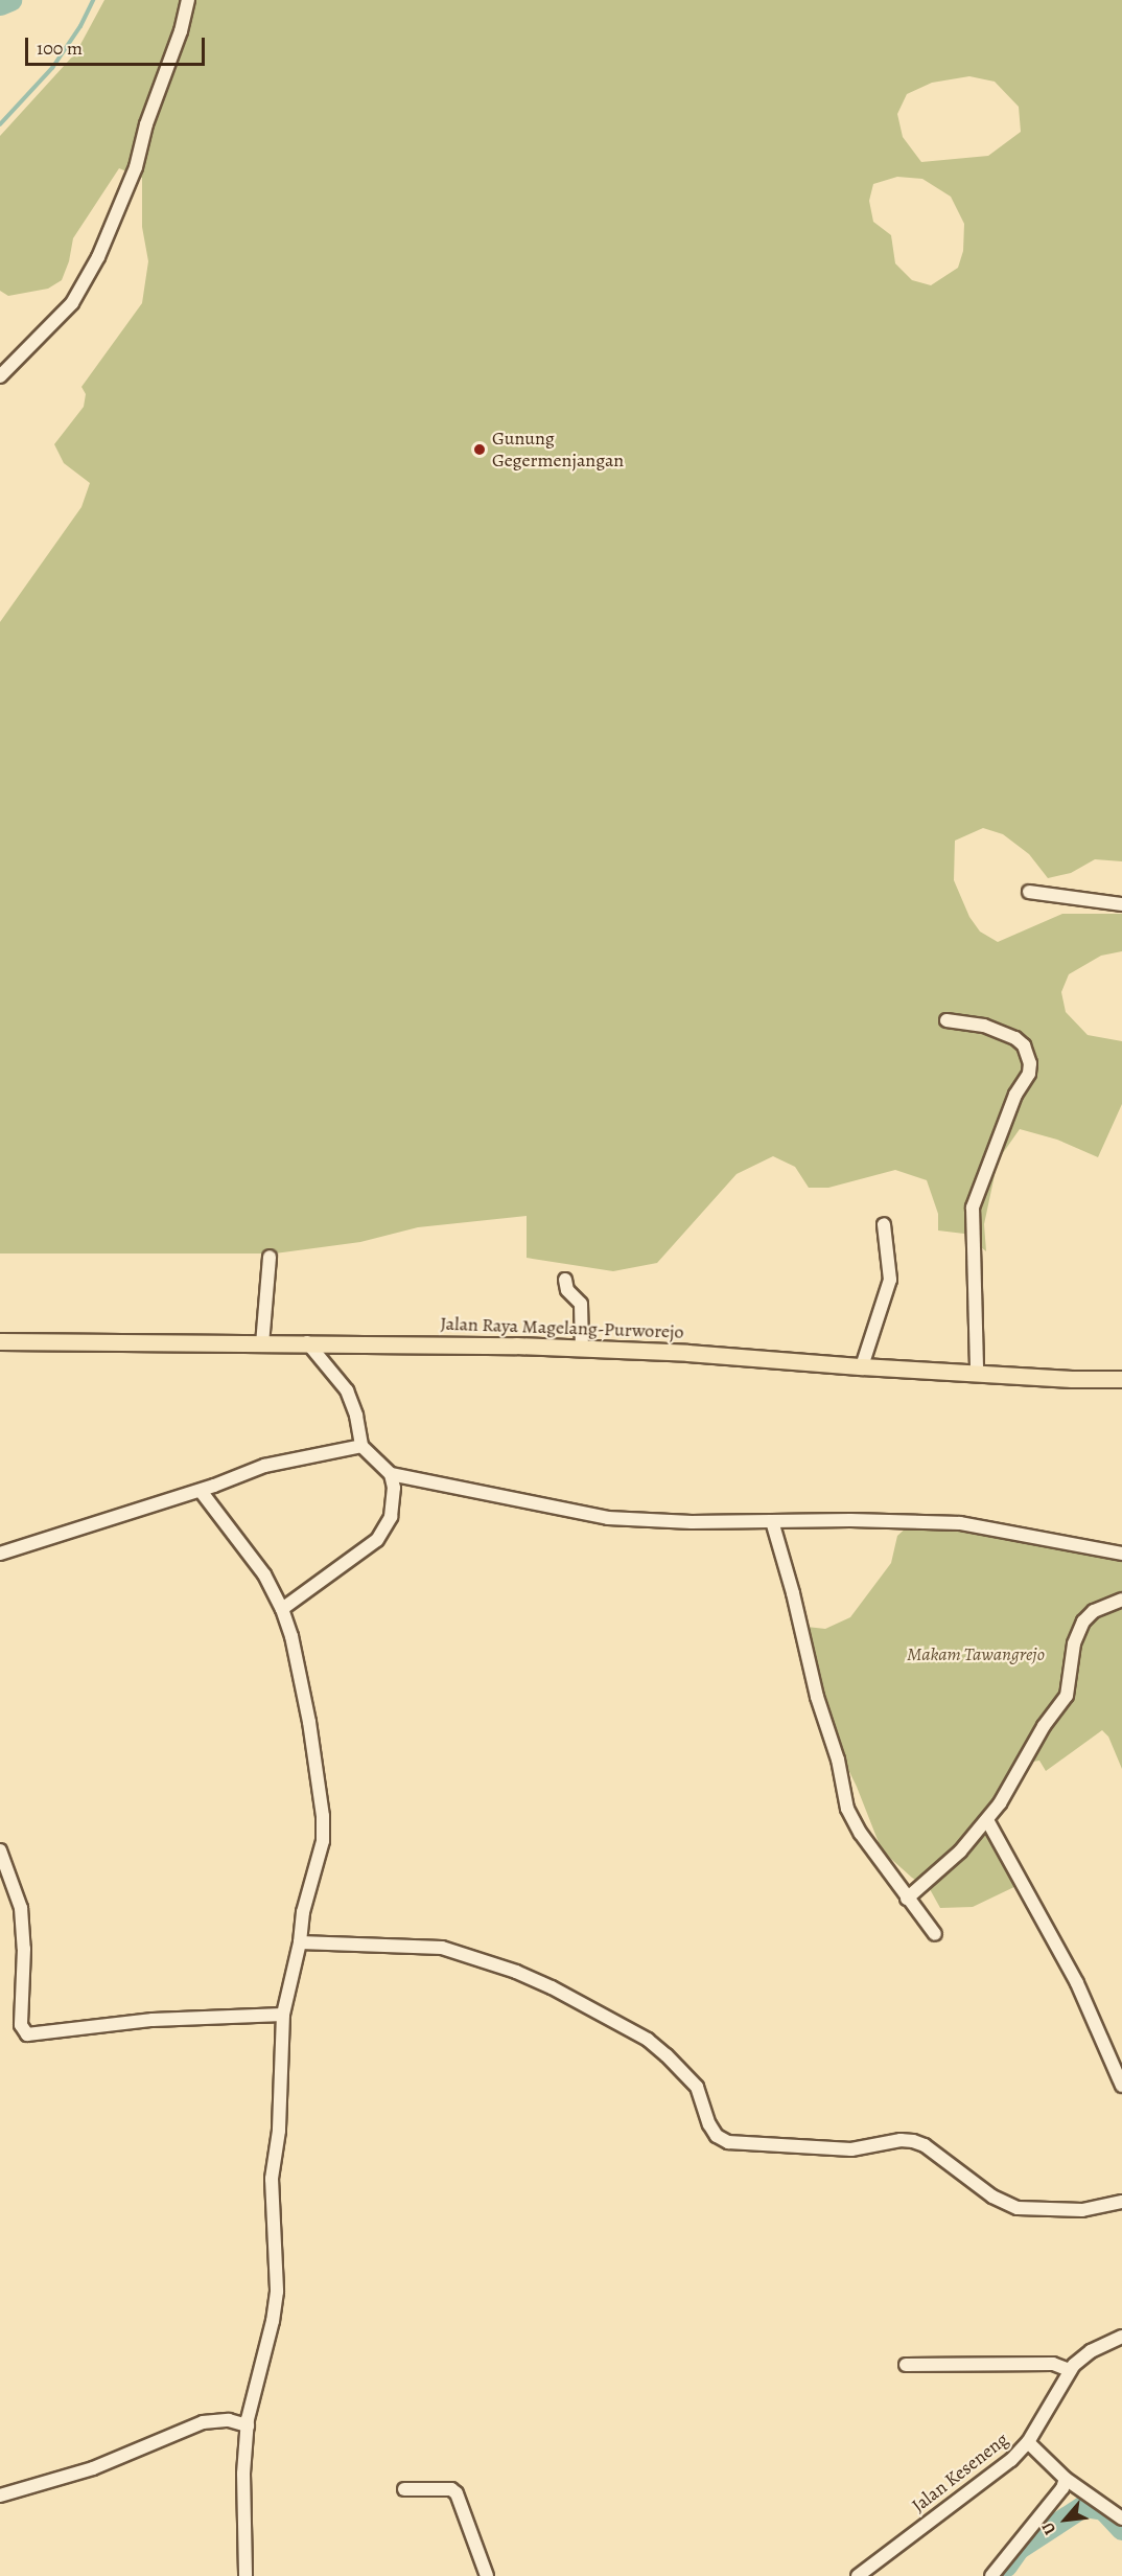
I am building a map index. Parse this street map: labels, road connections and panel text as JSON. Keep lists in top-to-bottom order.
{
  "streets": {
    "main road": ["Jalan Raya Magelang-Purworejo"],
    "street": ["Jalan Keseneng"]
  },
  "parks": ["Makam Tawangrejo"],
  "places": ["Gunung Gegermenjangan"],
  "scale_bar": "100 m",
  "north": "bottom left"
}
